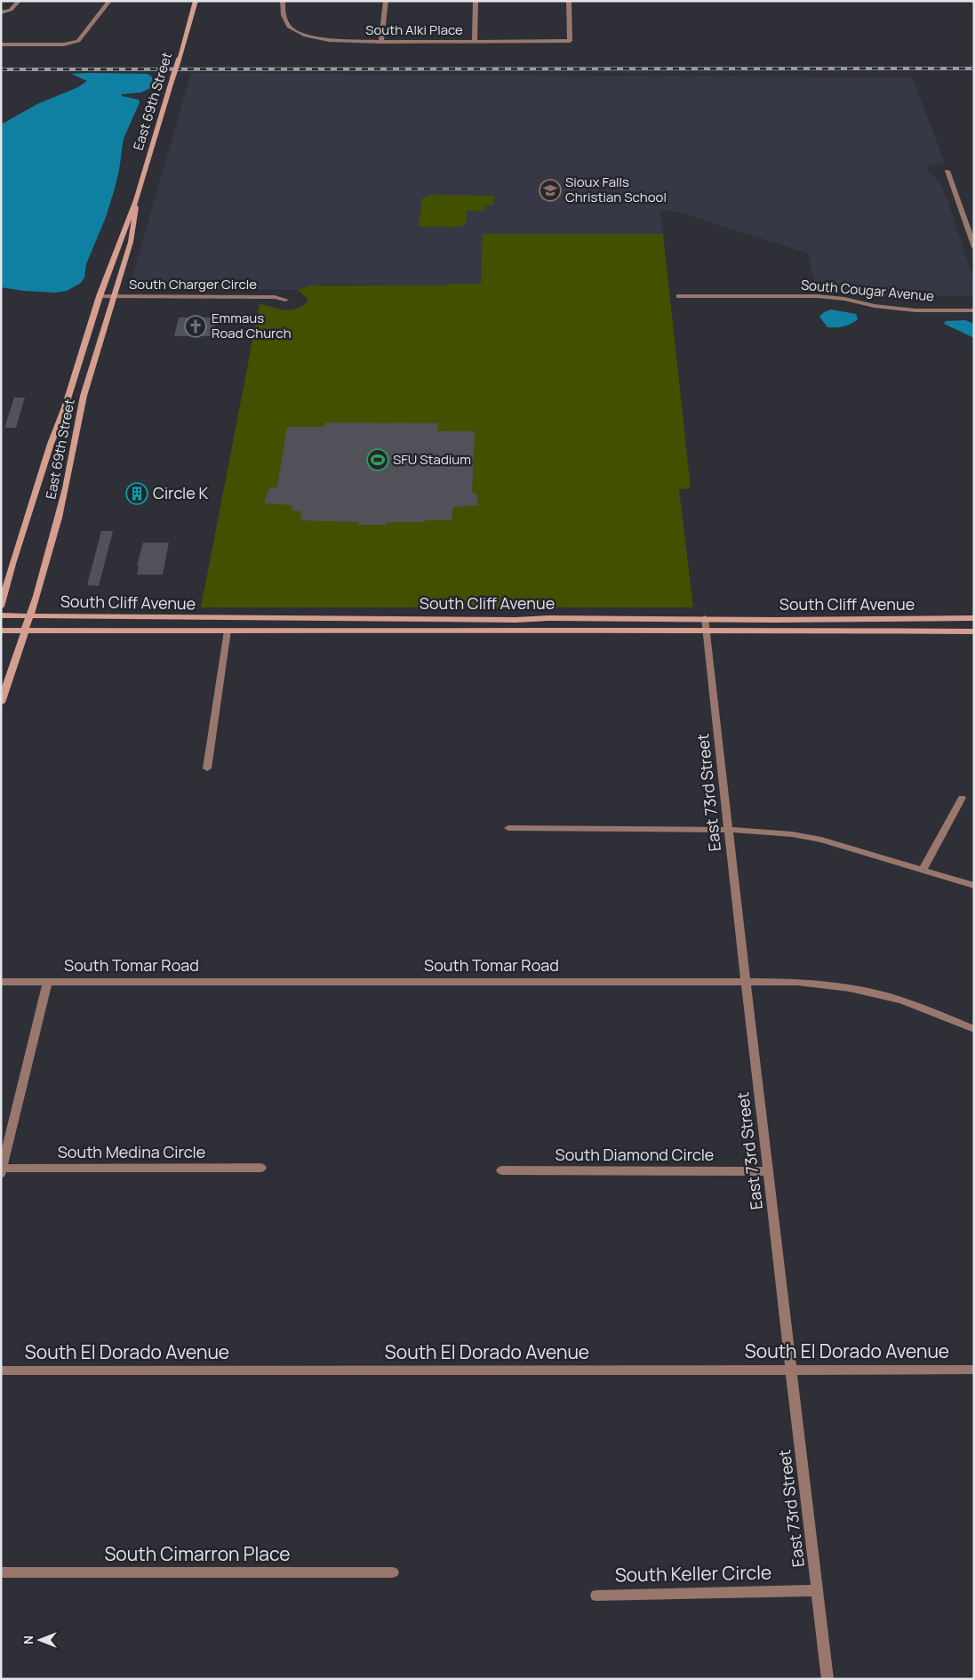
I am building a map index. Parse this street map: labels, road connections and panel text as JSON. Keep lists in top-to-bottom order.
{
  "streets": {
    "main road": ["East 69th Street", "South Cliff Avenue"],
    "street": [
      "South Alki Place",
      "South Charger Circle",
      "South Cougar Avenue",
      "East 73rd Street",
      "South Tomar Road",
      "South Medina Circle",
      "South Diamond Circle",
      "South El Dorado Avenue",
      "South Cimarron Place",
      "South Keller Circle"
    ]
  },
  "crossings": [
    ["East 69th Street", "South Charger Circle"],
    ["East 69th Street", "South Cliff Avenue"],
    ["South Cliff Avenue", "East 73rd Street"],
    ["East 73rd Street", "South Tomar Road"],
    ["East 73rd Street", "South Diamond Circle"],
    ["East 73rd Street", "South El Dorado Avenue"],
    ["East 73rd Street", "South Keller Circle"]
  ],
  "places": {
    "school or university": ["Sioux Falls Christian School"],
    "church": ["Emmaus Road Church"],
    "sports": ["SFU Stadium"],
    "building": ["Circle K"]
  },
  "north": "left"
}
